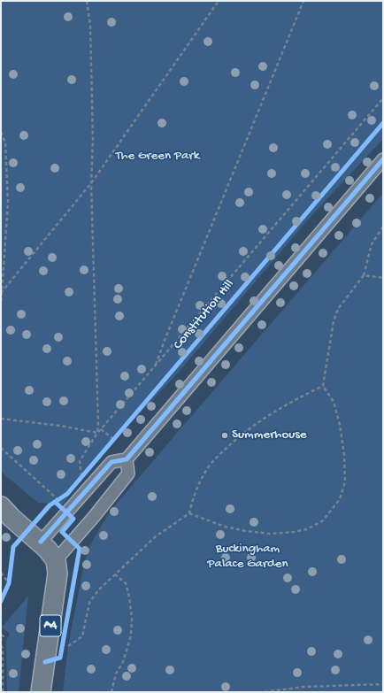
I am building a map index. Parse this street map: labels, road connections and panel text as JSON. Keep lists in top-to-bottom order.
{
  "streets": {
    "highway": ["A4"],
    "cycle path": ["Constitution Hill"]
  },
  "parks": ["The Green Park", "Buckingham Palace Garden"],
  "places": ["Summerhouse"]
}
